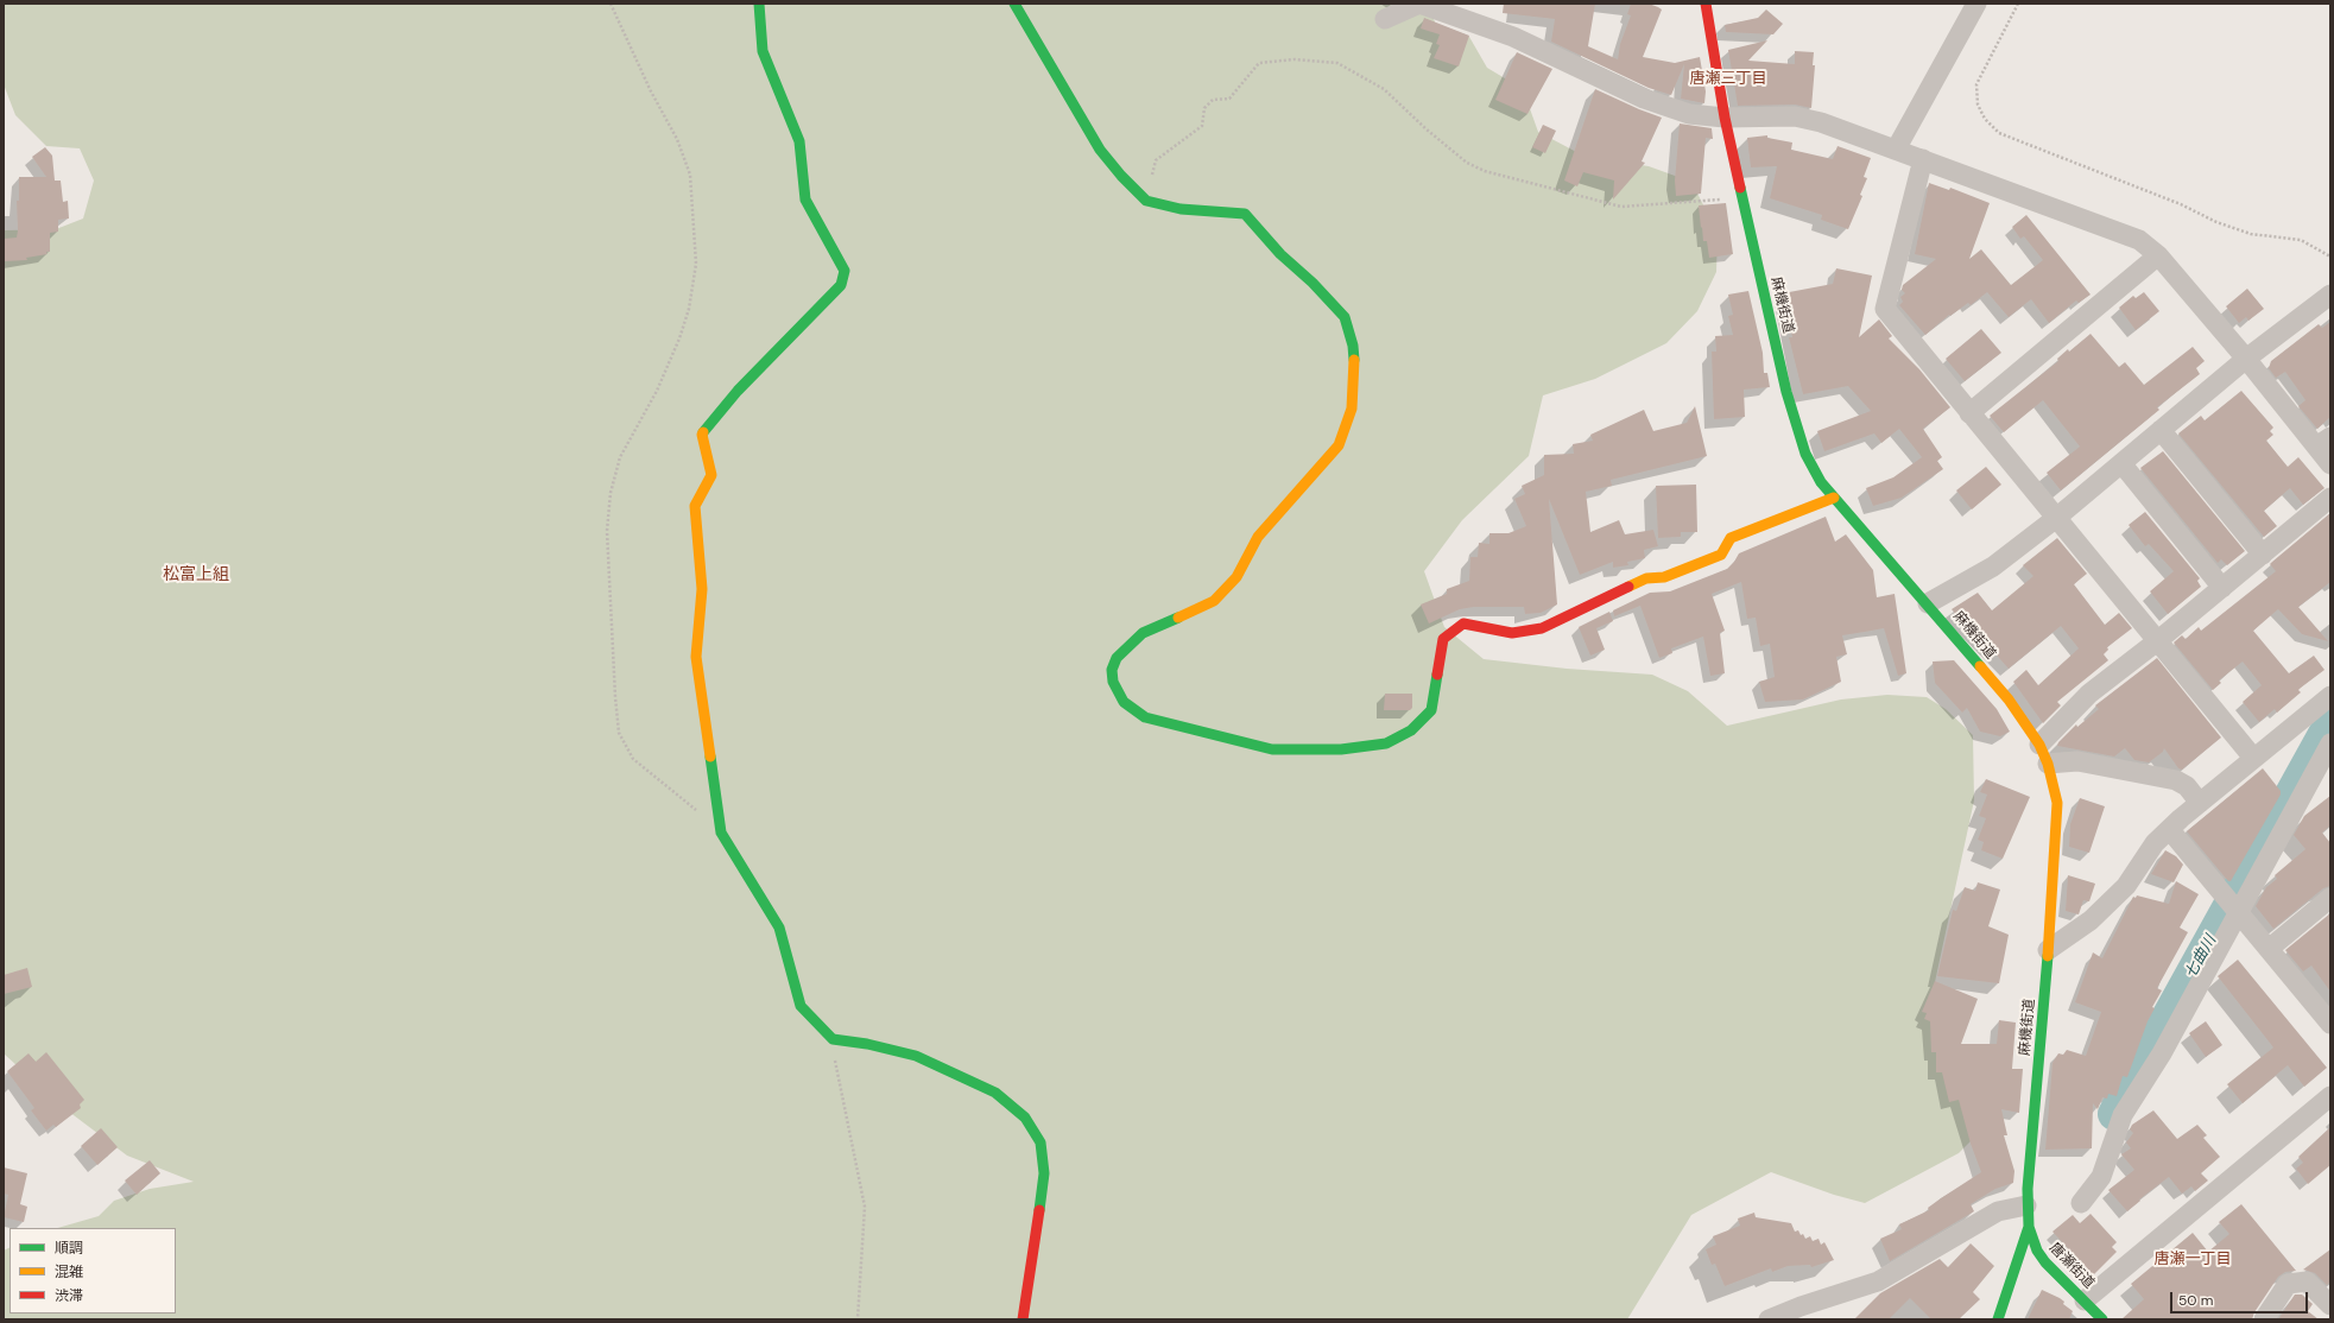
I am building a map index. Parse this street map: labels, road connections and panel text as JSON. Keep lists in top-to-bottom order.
{
  "streets": {
    "street": ["麻機街道", "唐瀬街道"]
  },
  "crossings": [
    ["麻機街道", "唐瀬街道"]
  ],
  "districts": ["唐瀬三丁目", "松富上組", "唐瀬一丁目"],
  "water": ["七曲川"],
  "legend": ["順調", "混雑", "渋滞"],
  "scale_bar": "50 m"
}
